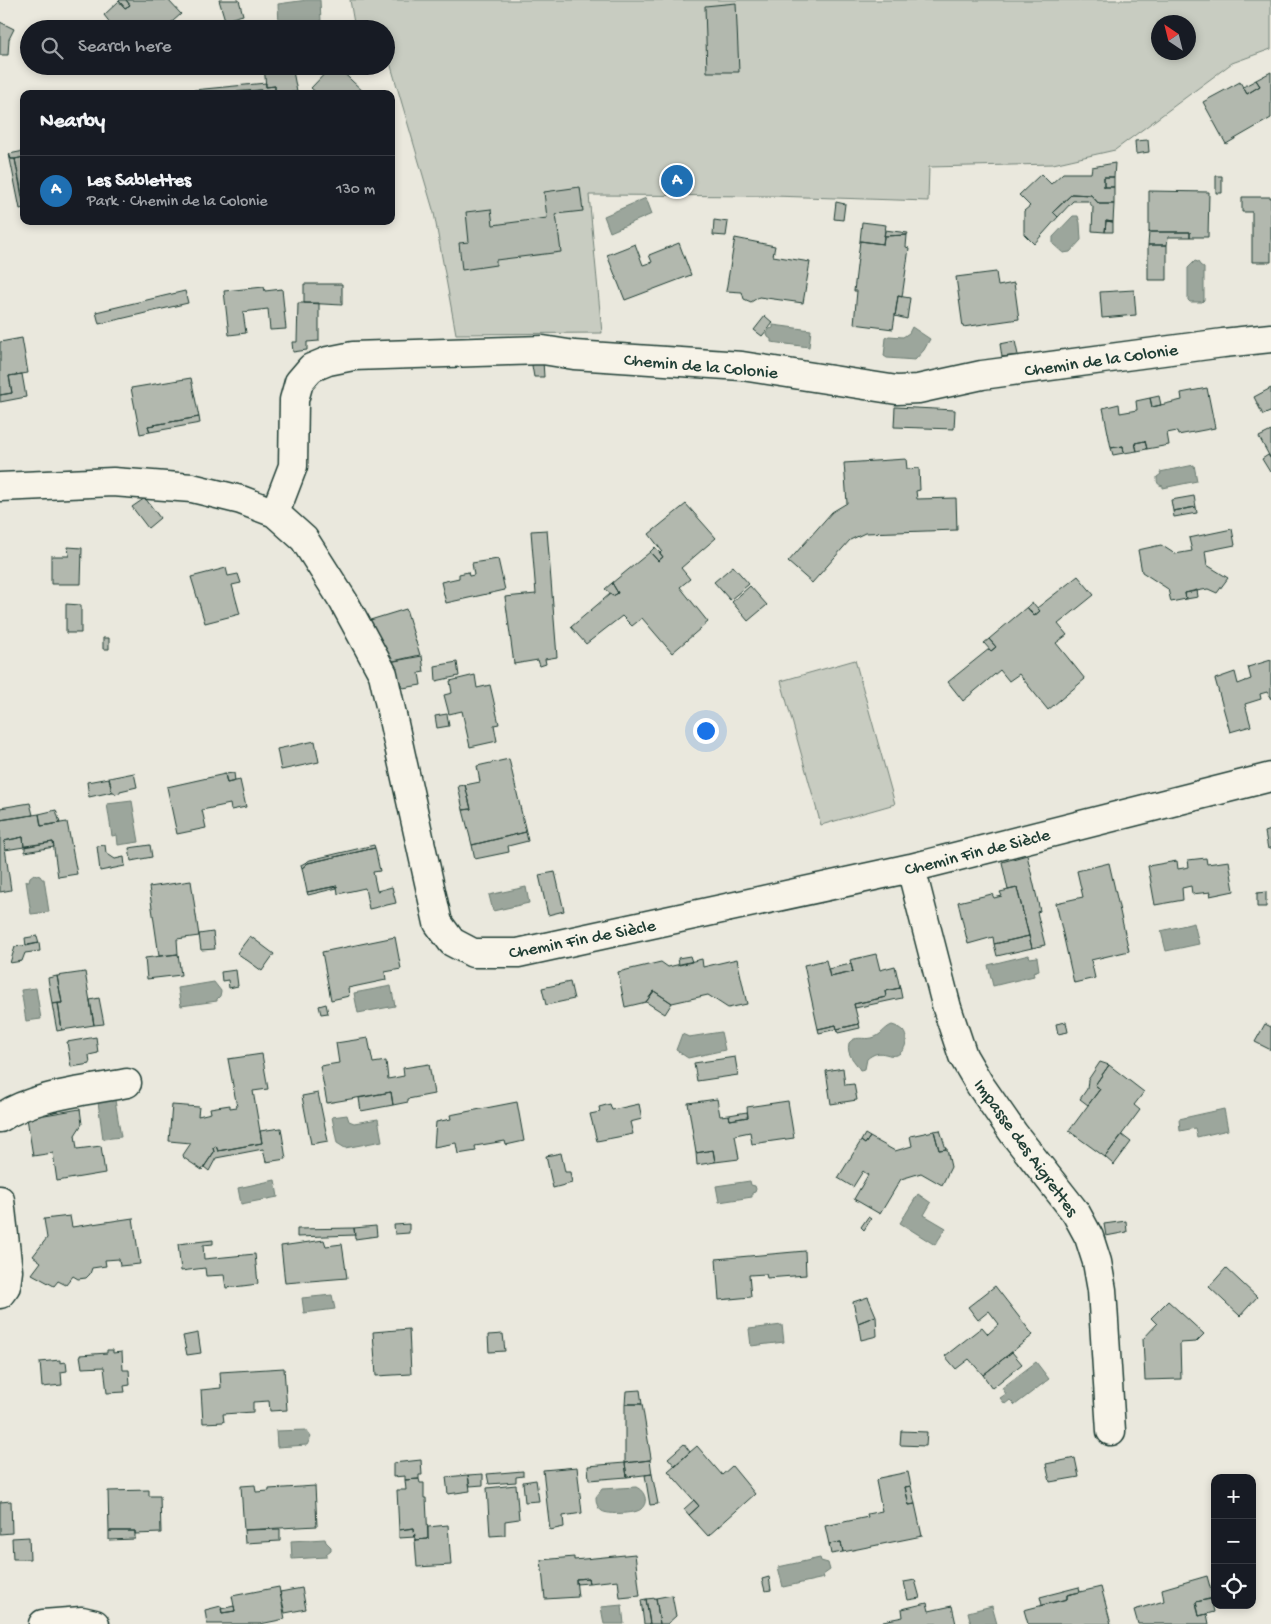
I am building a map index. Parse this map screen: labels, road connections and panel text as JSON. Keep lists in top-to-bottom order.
{
  "streets": {
    "street": ["Chemin de la Colonie", "Chemin Fin de Siècle", "Impasse des Aigrettes"]
  },
  "crossings": [
    ["Chemin de la Colonie", "Chemin Fin de Siècle"],
    ["Chemin Fin de Siècle", "Impasse des Aigrettes"]
  ],
  "north": "top left",
  "page": {
    "search": "Search here",
    "heading": "Nearby",
    "list": [
      {
        "mark": "A",
        "name": "Les Sablettes",
        "note": "Park · Chemin de la Colonie",
        "value": "130 m"
      }
    ],
    "pins": "A",
    "map_buttons": ["+", "−"]
  }
}
